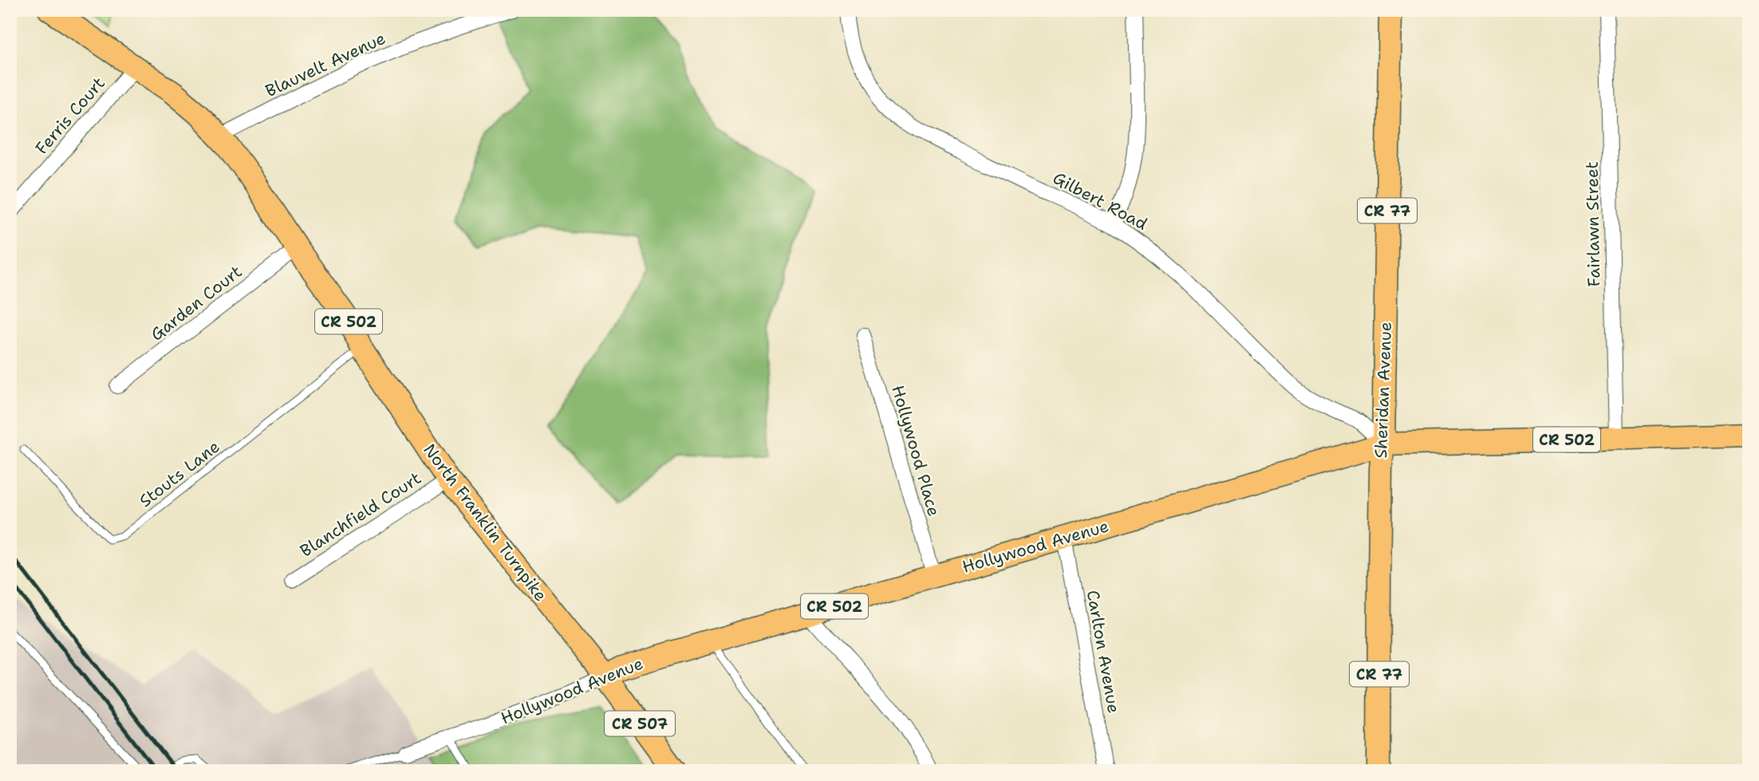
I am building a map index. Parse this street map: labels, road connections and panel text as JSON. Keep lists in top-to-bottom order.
{
  "streets": {
    "main road": [
      "CR 77",
      "CR 502",
      "Sheridan Avenue",
      "North Franklin Turnpike",
      "Hollywood Avenue",
      "CR 507"
    ],
    "street": [
      "Blauvelt Avenue",
      "Ferris Court",
      "Gilbert Road",
      "Fairlawn Street",
      "Garden Court",
      "Hollywood Place",
      "Blanchfield Court",
      "Carlton Avenue"
    ],
    "lane": ["Stouts Lane"]
  },
  "crossings": [
    ["Blauvelt Avenue", "North Franklin Turnpike"],
    ["Ferris Court", "North Franklin Turnpike"],
    ["Gilbert Road", "Sheridan Avenue"],
    ["Gilbert Road", "Hollywood Avenue"],
    ["Fairlawn Street", "Hollywood Avenue"],
    ["Garden Court", "North Franklin Turnpike"],
    ["Sheridan Avenue", "Hollywood Avenue"],
    ["Hollywood Place", "Hollywood Avenue"],
    ["Stouts Lane", "North Franklin Turnpike"],
    ["Blanchfield Court", "North Franklin Turnpike"],
    ["North Franklin Turnpike", "Hollywood Avenue"],
    ["Hollywood Avenue", "Carlton Avenue"]
  ]
}
